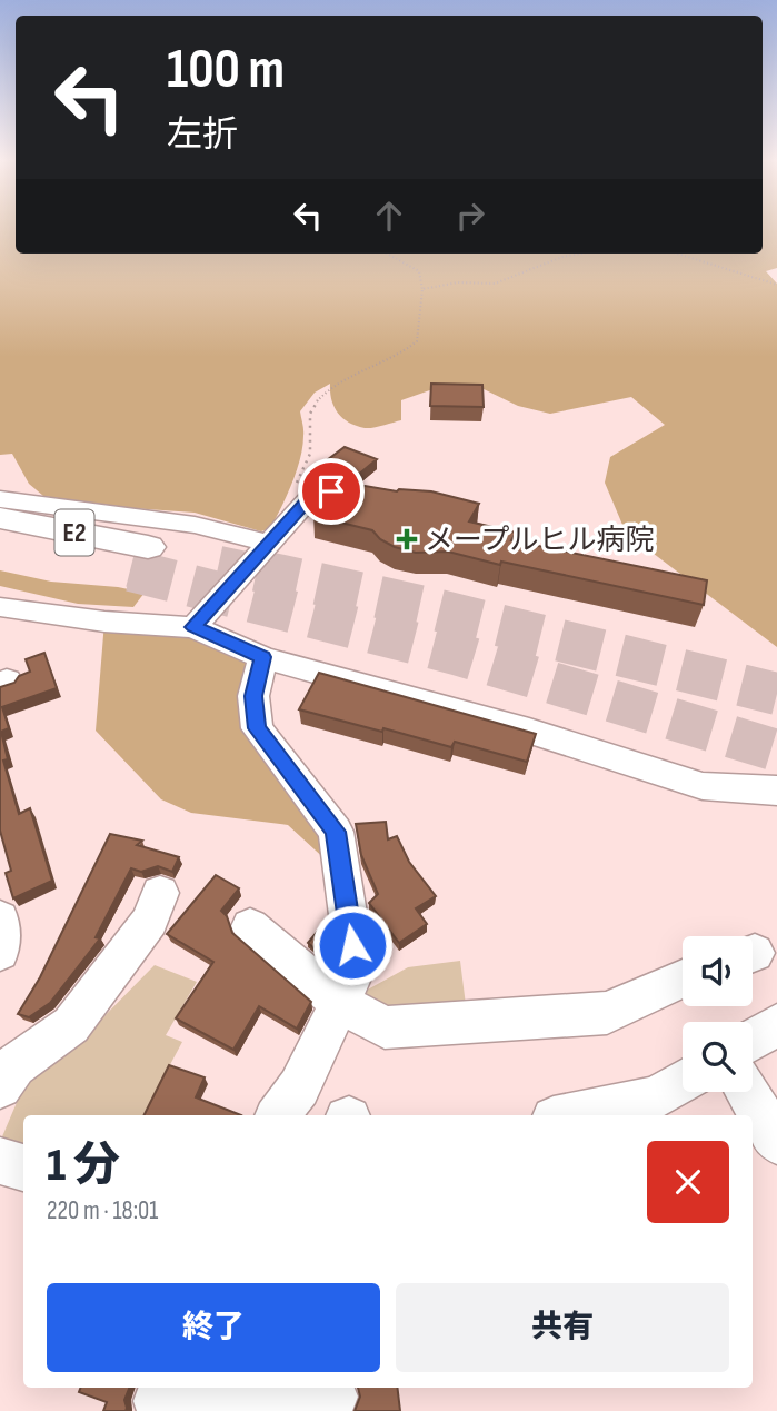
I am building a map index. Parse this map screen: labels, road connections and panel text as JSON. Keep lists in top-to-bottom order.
{
  "streets": {
    "highway": ["E2"]
  },
  "places": {
    "health": ["メープルヒル病院"]
  },
  "page": {
    "turn": ["100 m", "左折"],
    "heading": ["1 分", "220 m · 18:01"],
    "buttons": ["終了", "共有"]
  }
}
